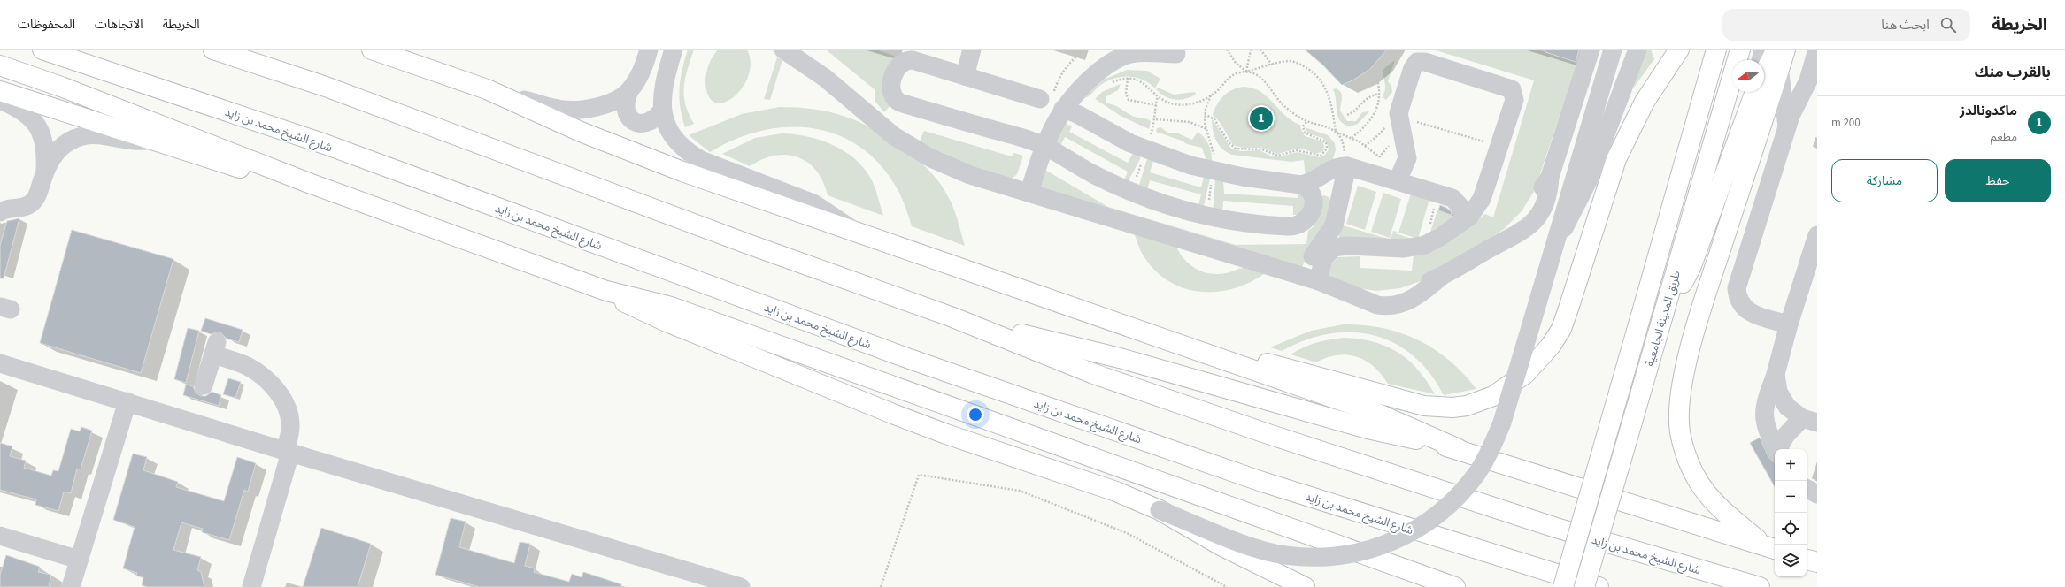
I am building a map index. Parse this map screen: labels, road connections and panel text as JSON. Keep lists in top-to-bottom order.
{
  "streets": {
    "main road": ["شارع الشيخ محمد بن زايد", "طريق المدينة الجامعية"]
  },
  "north": "left",
  "page": {
    "header": "الخريطة",
    "search": "ابحث هنا",
    "nav": ["الخريطة", "الاتجاهات", "المحفوظات"],
    "heading": "بالقرب منك",
    "list": [
      {
        "mark": "1",
        "name": "ماكدونالدز",
        "note": "مطعم",
        "value": "200 m"
      }
    ],
    "pins": "1",
    "buttons": ["حفظ", "مشاركة"],
    "map_buttons": ["+", "−"]
  }
}
